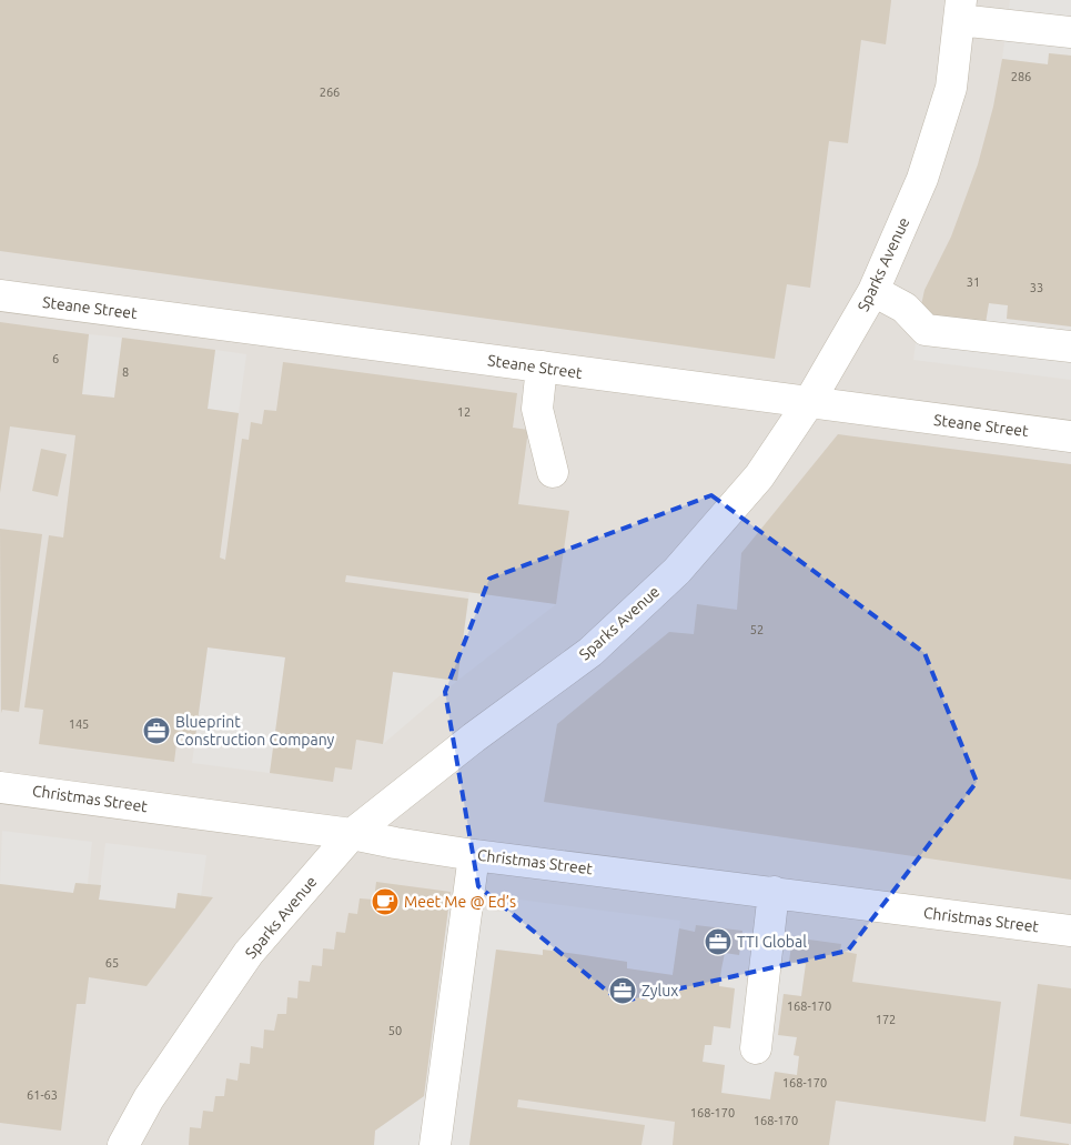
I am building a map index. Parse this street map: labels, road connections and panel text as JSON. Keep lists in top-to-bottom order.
{
  "streets": {
    "street": ["Sparks Avenue", "Steane Street", "Christmas Street"]
  },
  "crossings": [
    ["Sparks Avenue", "Steane Street"],
    ["Sparks Avenue", "Christmas Street"]
  ],
  "places": {
    "office": ["Blueprint Construction Company", "TTI Global", "Zylux"],
    "cafe": ["Meet Me @ Ed’s"]
  },
  "house_numbers": [
    "286",
    "266",
    "31",
    "33",
    "6",
    "8",
    "12",
    "52",
    "145",
    "65",
    "168-170",
    "172",
    "50",
    "168-170",
    "61-63",
    "168-170",
    "168-170"
  ]
}
